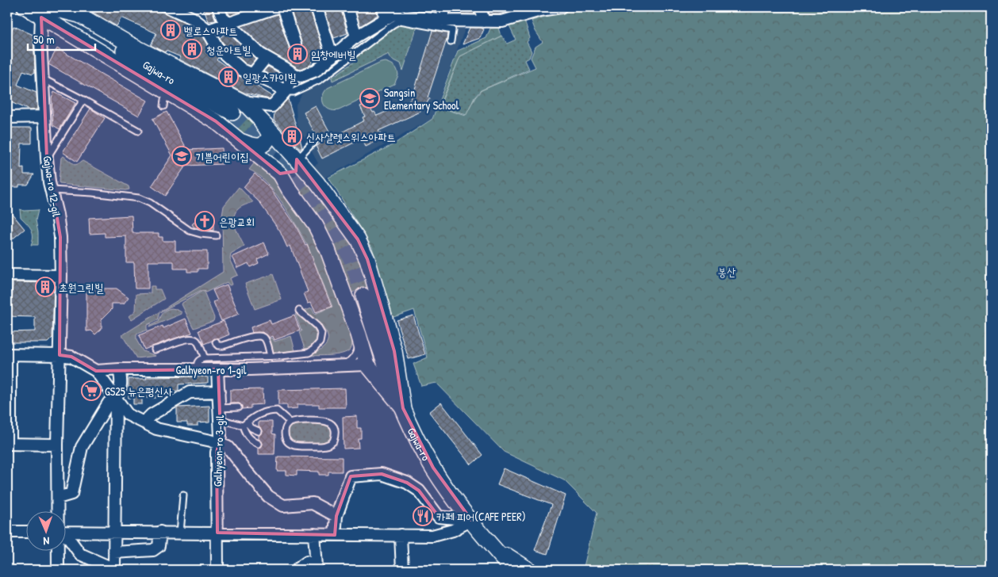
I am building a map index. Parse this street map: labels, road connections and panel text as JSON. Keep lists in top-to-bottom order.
{
  "streets": {
    "main road": ["Gajwa-ro"],
    "street": ["Gajwa-ro 12-gil", "Galhyeon-ro 1-gil", "Galhyeon-ro 3-gil"]
  },
  "crossings": [
    ["Gajwa-ro", "Gajwa-ro 12-gil"],
    ["Galhyeon-ro 1-gil", "Galhyeon-ro 3-gil"]
  ],
  "parks": ["봉산"],
  "places": {
    "building": [
      "벨로스아파트",
      "청운아트빌",
      "임창에버빌",
      "일광스카이빌",
      "신사샬렛스위스아파트",
      "초원그린빌"
    ],
    "school or university": ["Sangsin Elementary School", "기쁨어린이집"],
    "church": ["은광교회"],
    "supermarket": ["GS25 뉴은평신사"],
    "restaurant": ["카페 피어(CAFE PEER)"]
  },
  "scale_bar": "50 m",
  "north": "bottom"
}
